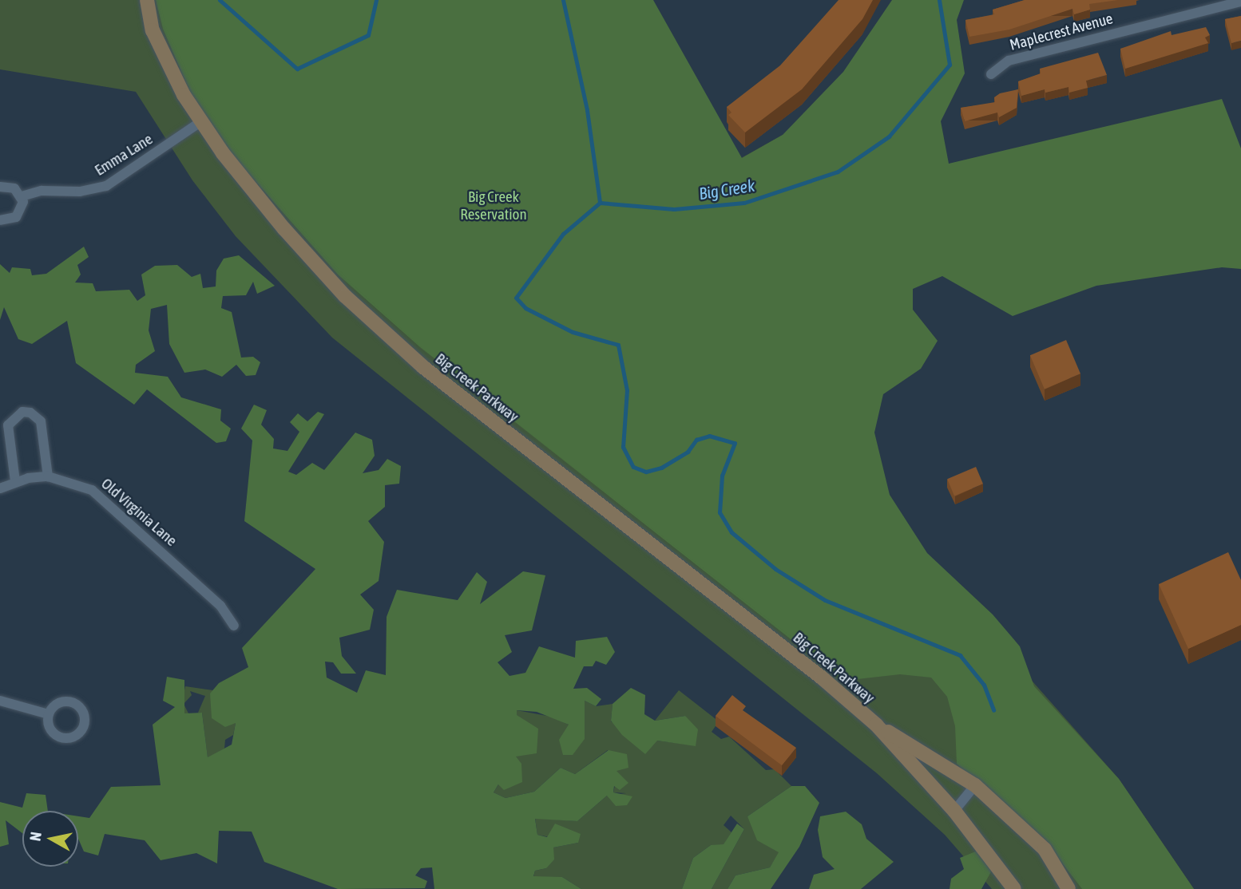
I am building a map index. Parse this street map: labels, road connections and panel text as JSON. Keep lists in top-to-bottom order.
{
  "streets": {
    "street": [
      "Maplecrest Avenue",
      "Emma Lane",
      "Big Creek Parkway",
      "Old Virginia Lane"
    ]
  },
  "crossings": [
    ["Emma Lane", "Big Creek Parkway"]
  ],
  "water": ["Big Creek"],
  "parks": ["Big Creek Reservation"],
  "north": "left"
}
